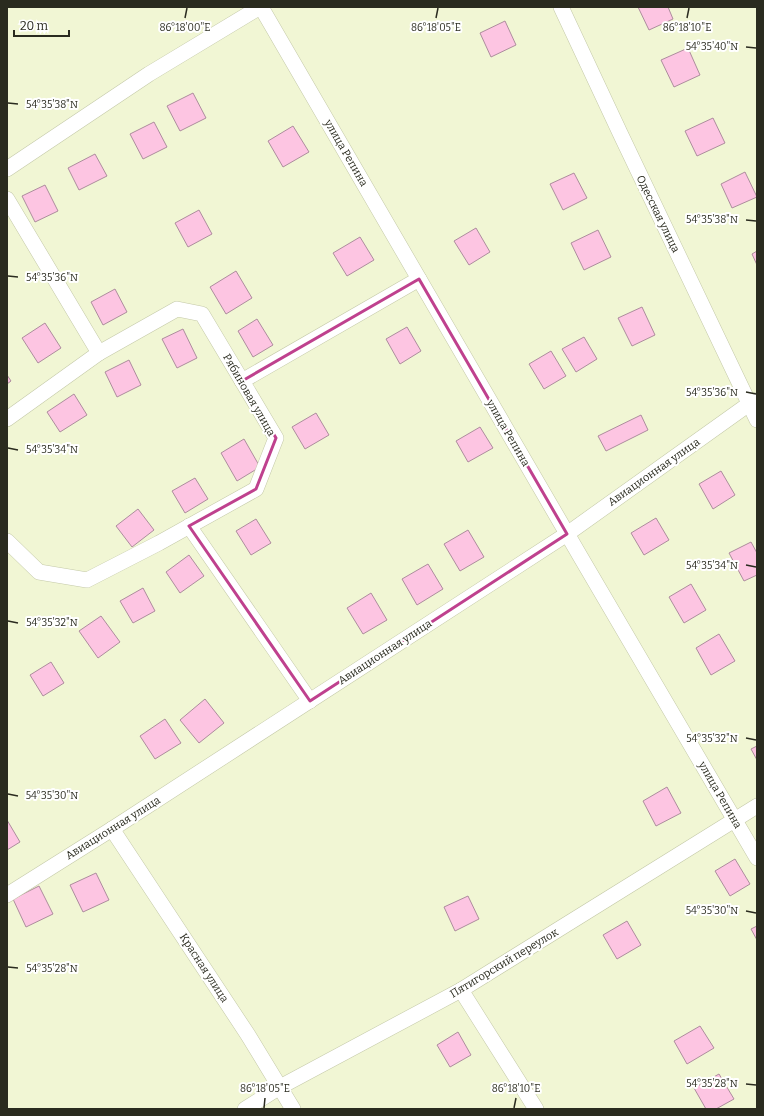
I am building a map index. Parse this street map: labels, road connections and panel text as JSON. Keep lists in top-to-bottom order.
{
  "streets": {
    "street": [
      "улица Репина",
      "Одесская улица",
      "Рябиновая улица",
      "Авиационная улица",
      "Пятигорский переулок",
      "Красная улица"
    ]
  },
  "crossings": [
    ["улица Репина", "Авиационная улица"],
    ["улица Репина", "Пятигорский переулок"],
    ["Одесская улица", "Авиационная улица"],
    ["Авиационная улица", "Красная улица"],
    ["Пятигорский переулок", "Красная улица"]
  ],
  "scale_bar": "20 m",
  "coordinates": [
    "86°18'00\"E",
    "86°18'05\"E",
    "86°18'10\"E",
    "54°35'40\"N",
    "54°35'38\"N",
    "54°35'36\"N",
    "54°35'34\"N",
    "54°35'32\"N",
    "54°35'30\"N",
    "54°35'28\"N"
  ]
}
